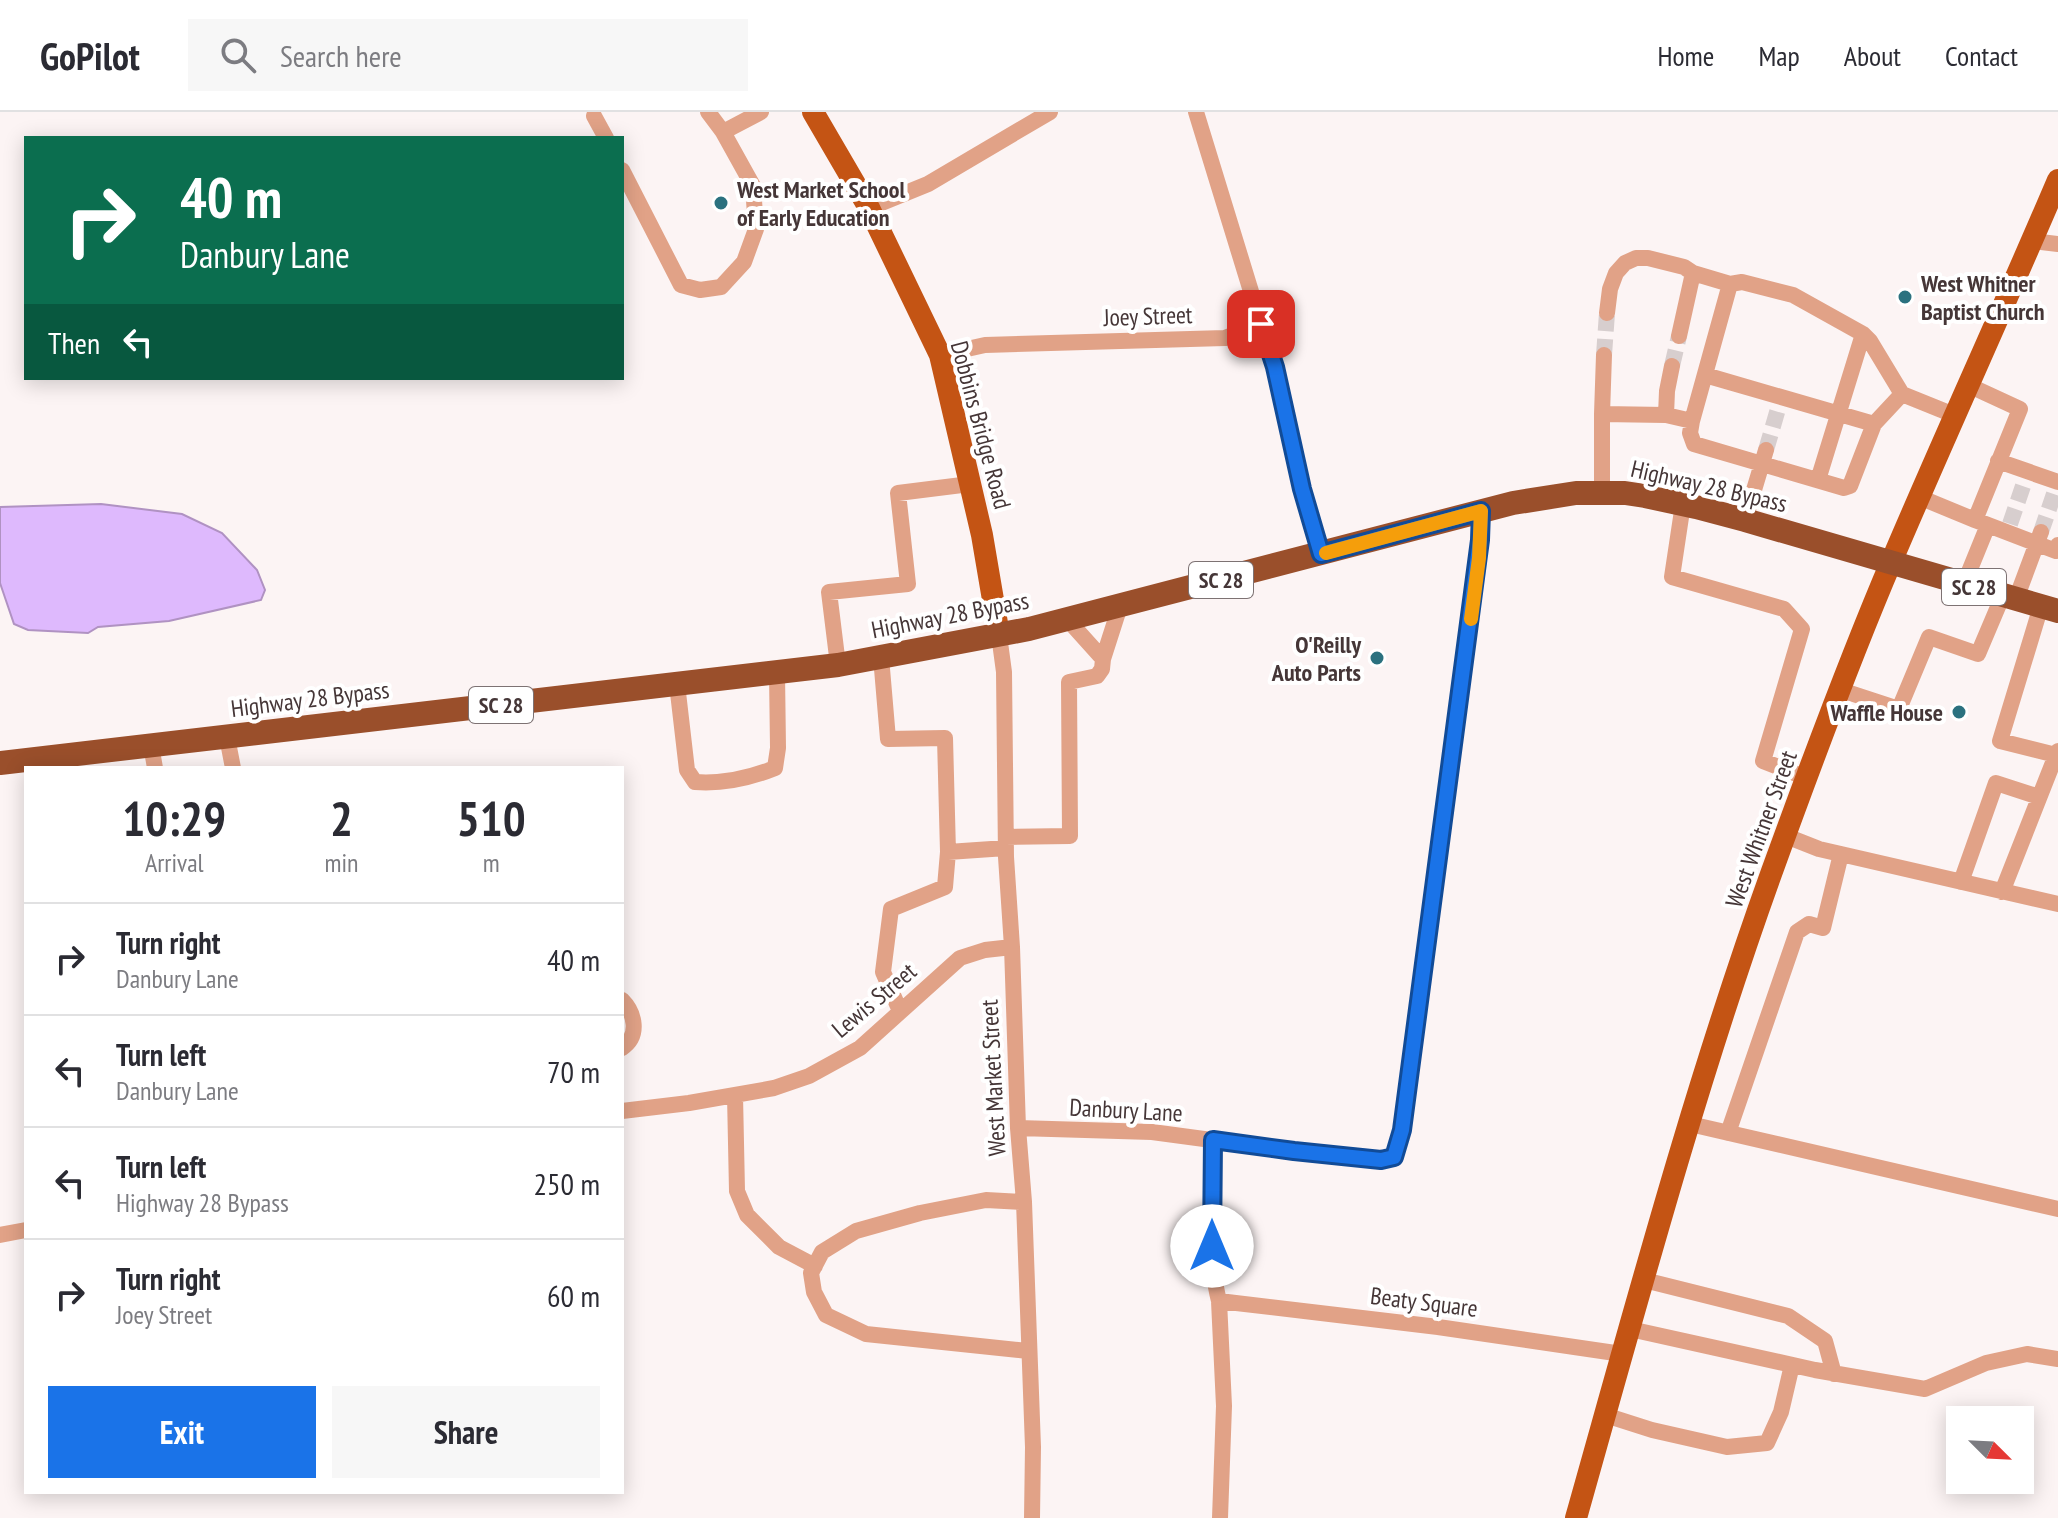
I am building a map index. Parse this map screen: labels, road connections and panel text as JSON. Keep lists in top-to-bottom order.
{
  "streets": {
    "highway": ["Highway 28 Bypass", "SC 28"],
    "main road": ["Dobbins Bridge Road", "West Whitner Street"],
    "street": [
      "Joey Street",
      "Lewis Street",
      "West Market Street",
      "Danbury Lane",
      "Beaty Square"
    ]
  },
  "crossings": [
    ["Joey Street", "Dobbins Bridge Road"],
    ["Dobbins Bridge Road", "Highway 28 Bypass"],
    ["Dobbins Bridge Road", "West Market Street"],
    ["Highway 28 Bypass", "SC 28"],
    ["Highway 28 Bypass", "West Whitner Street"],
    ["Highway 28 Bypass", "West Market Street"],
    ["Highway 28 Bypass", "Danbury Lane"],
    ["SC 28", "West Whitner Street"],
    ["West Whitner Street", "Beaty Square"],
    ["Lewis Street", "West Market Street"],
    ["West Market Street", "Danbury Lane"]
  ],
  "places": [
    "West Market School of Early Education",
    "West Whitner Baptist Church",
    "O'Reilly Auto Parts",
    "Waffle House"
  ],
  "north": "bottom right",
  "page": {
    "header": "GoPilot",
    "search": "Search here",
    "nav": [
      "Home",
      "Map",
      "About",
      "Contact"
    ],
    "turn": ["40 m", "Danbury Lane"],
    "then": "Then",
    "eta": [
      "10:29",
      "Arrival",
      "2",
      "min",
      "510",
      "m"
    ],
    "list": [
      {
        "name": "Turn right",
        "note": "Danbury Lane",
        "value": "40 m"
      },
      {
        "name": "Turn left",
        "note": "Danbury Lane",
        "value": "70 m"
      },
      {
        "name": "Turn left",
        "note": "Highway 28 Bypass",
        "value": "250 m"
      },
      {
        "name": "Turn right",
        "note": "Joey Street",
        "value": "60 m"
      }
    ],
    "buttons": ["Exit", "Share"]
  }
}
